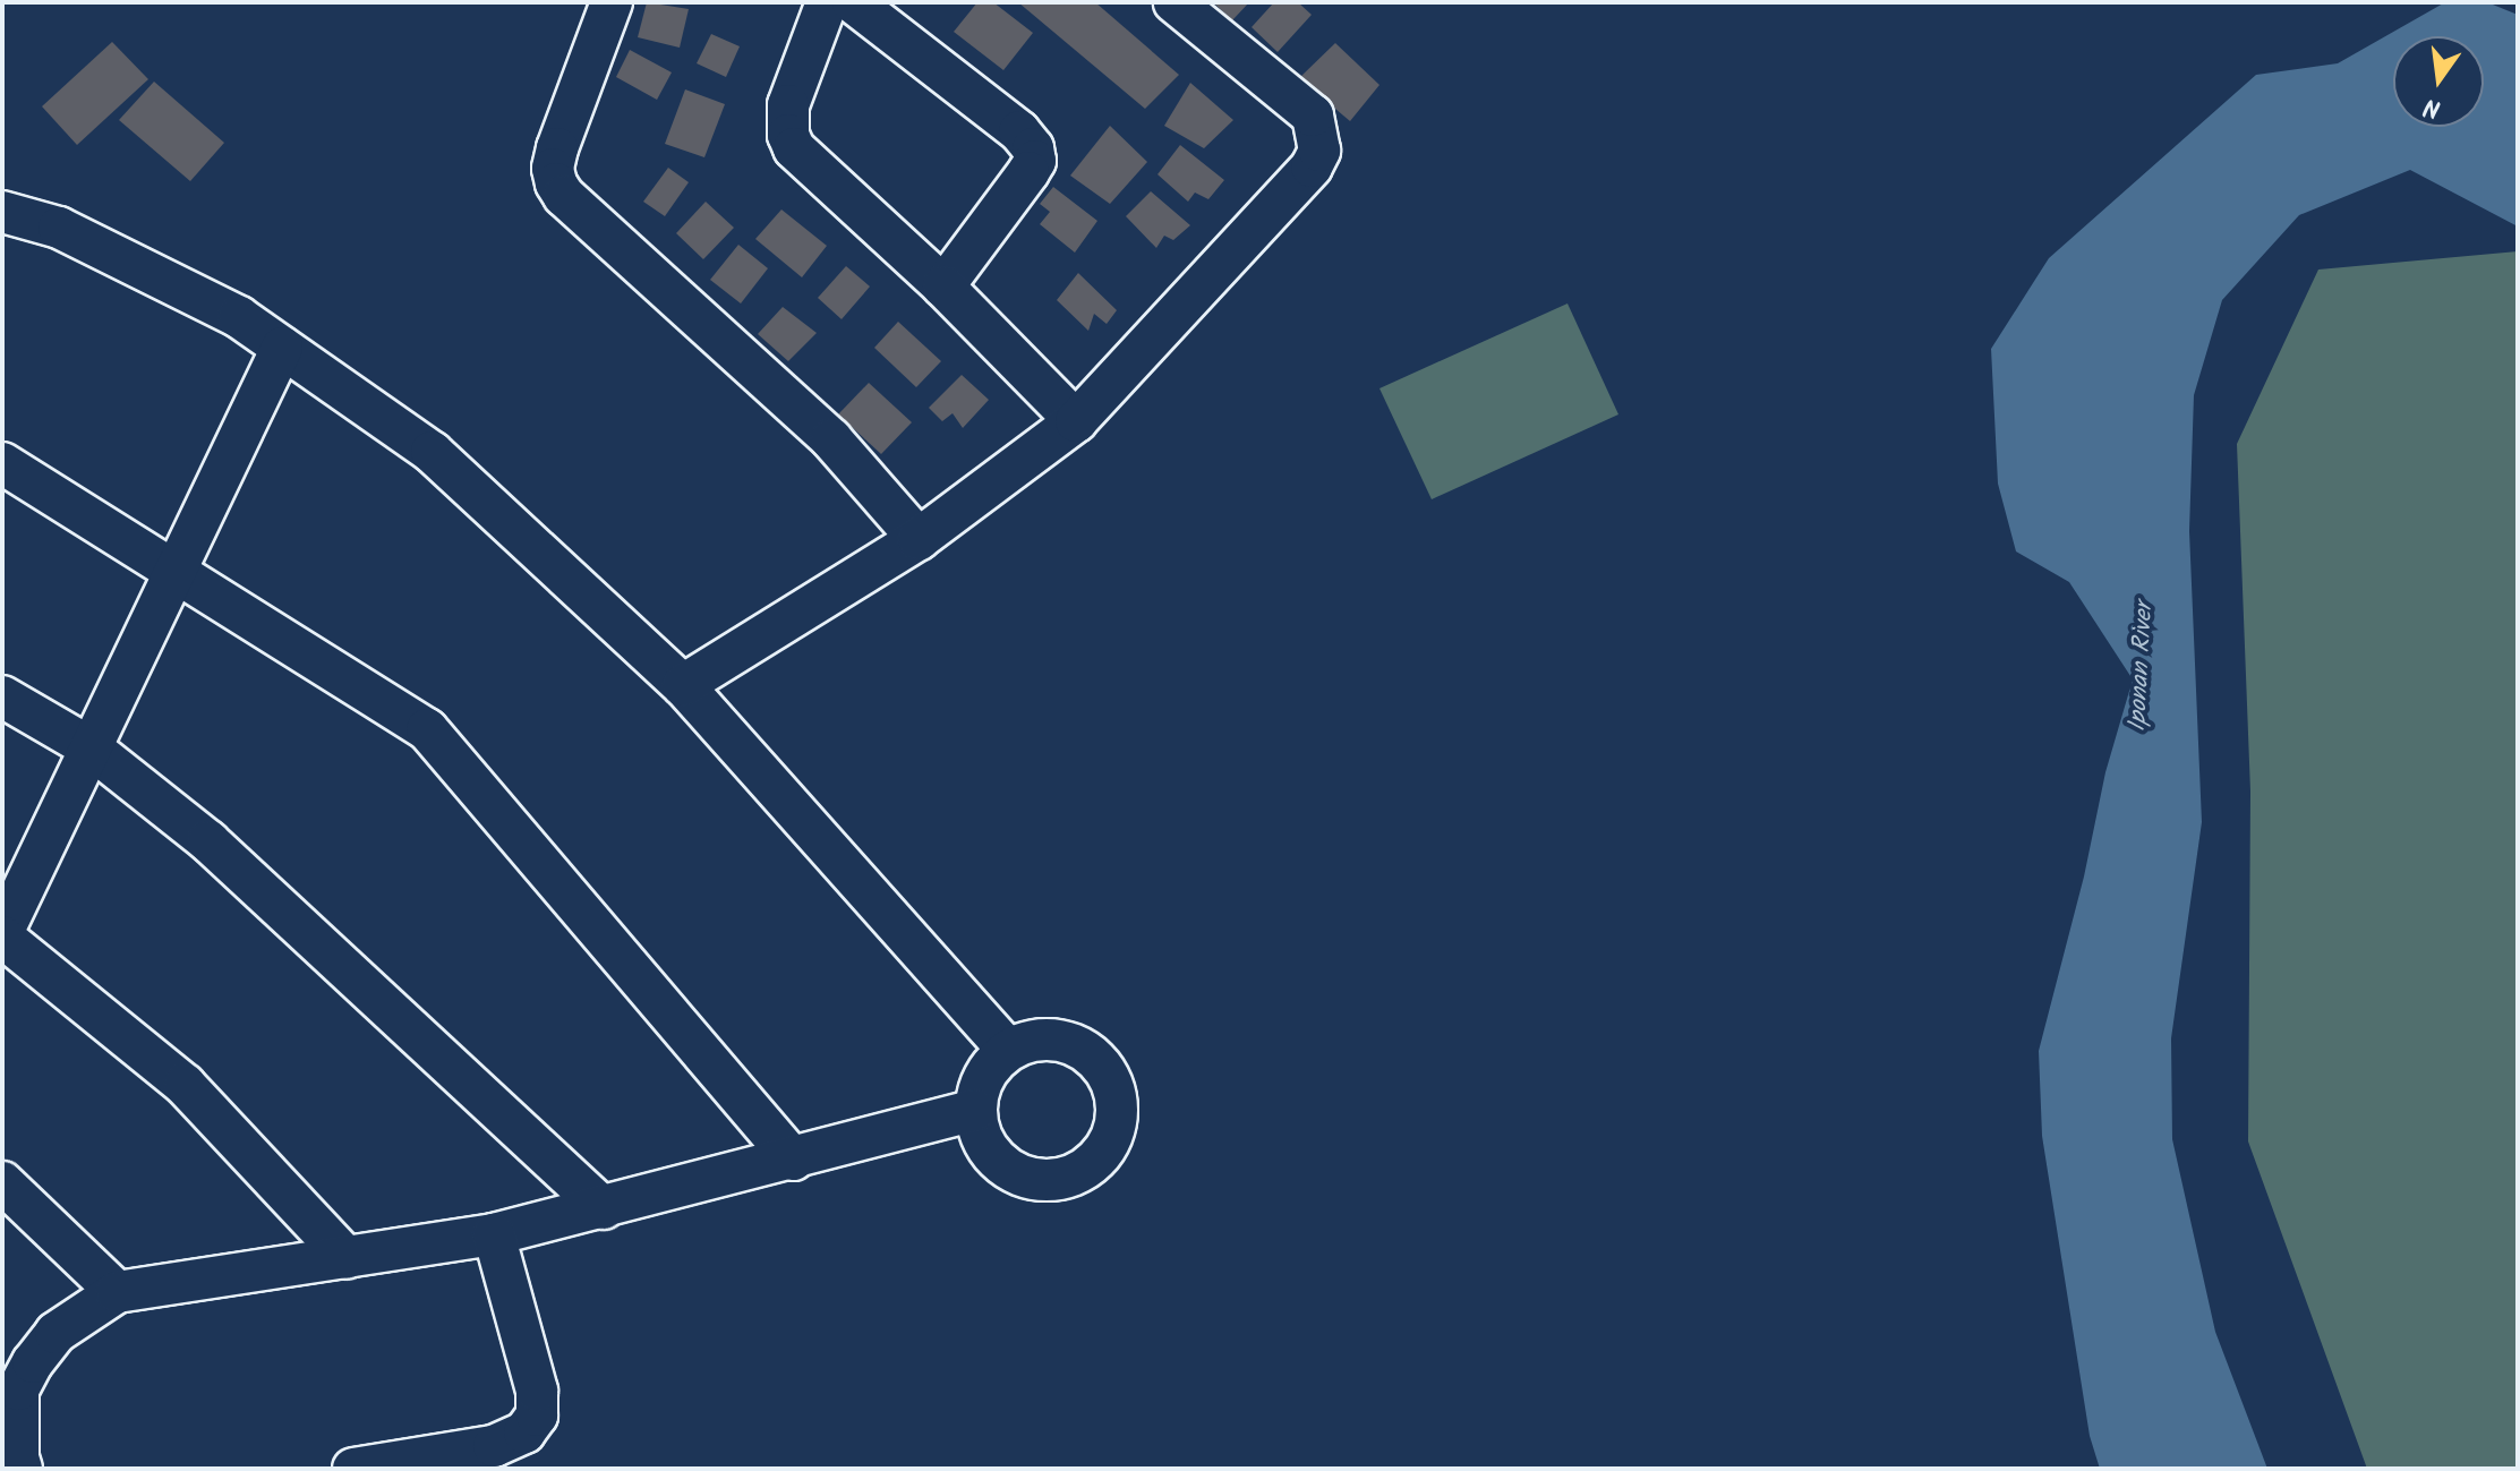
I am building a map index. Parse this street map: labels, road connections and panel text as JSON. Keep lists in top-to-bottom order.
{
  "water": ["Iponan River"],
  "north": "bottom"
}
